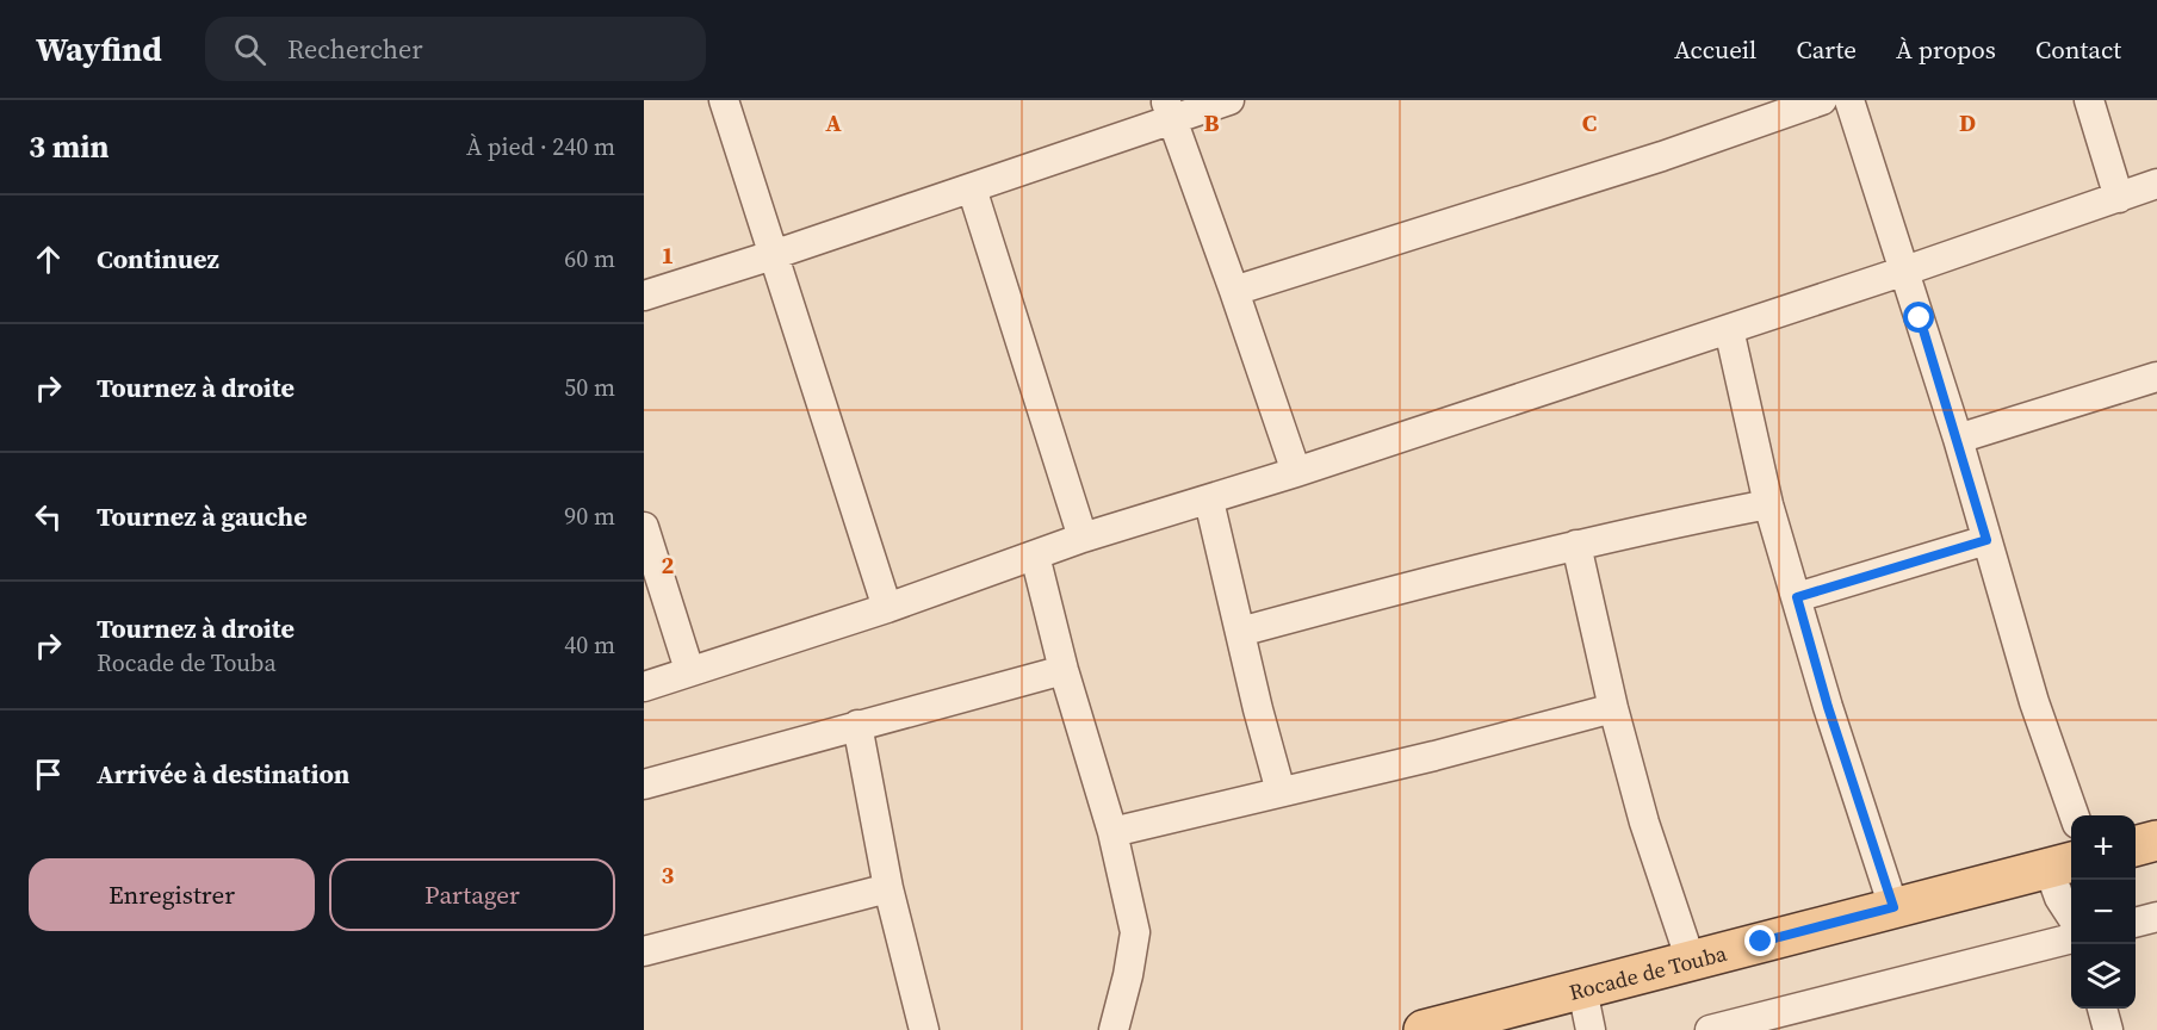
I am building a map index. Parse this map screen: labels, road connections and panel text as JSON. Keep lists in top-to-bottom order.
{
  "streets": {
    "main road": ["Rocade de Touba"]
  },
  "page": {
    "header": "Wayfind",
    "search": "Rechercher",
    "nav": [
      "Accueil",
      "Carte",
      "À propos",
      "Contact"
    ],
    "heading": ["3 min", "À pied · 240 m"],
    "list": [
      ["Continuez", "60 m"],
      ["Tournez à droite", "50 m"],
      ["Tournez à gauche", "90 m"],
      ["Tournez à droite", "Rocade de Touba", "40 m"],
      "Arrivée à destination"
    ],
    "map_buttons": ["+", "−"],
    "buttons": ["Enregistrer", "Partager"]
  },
  "grid": {
    "columns": [
      "A",
      "B",
      "C",
      "D"
    ],
    "rows": ["1", "2", "3"]
  }
}
